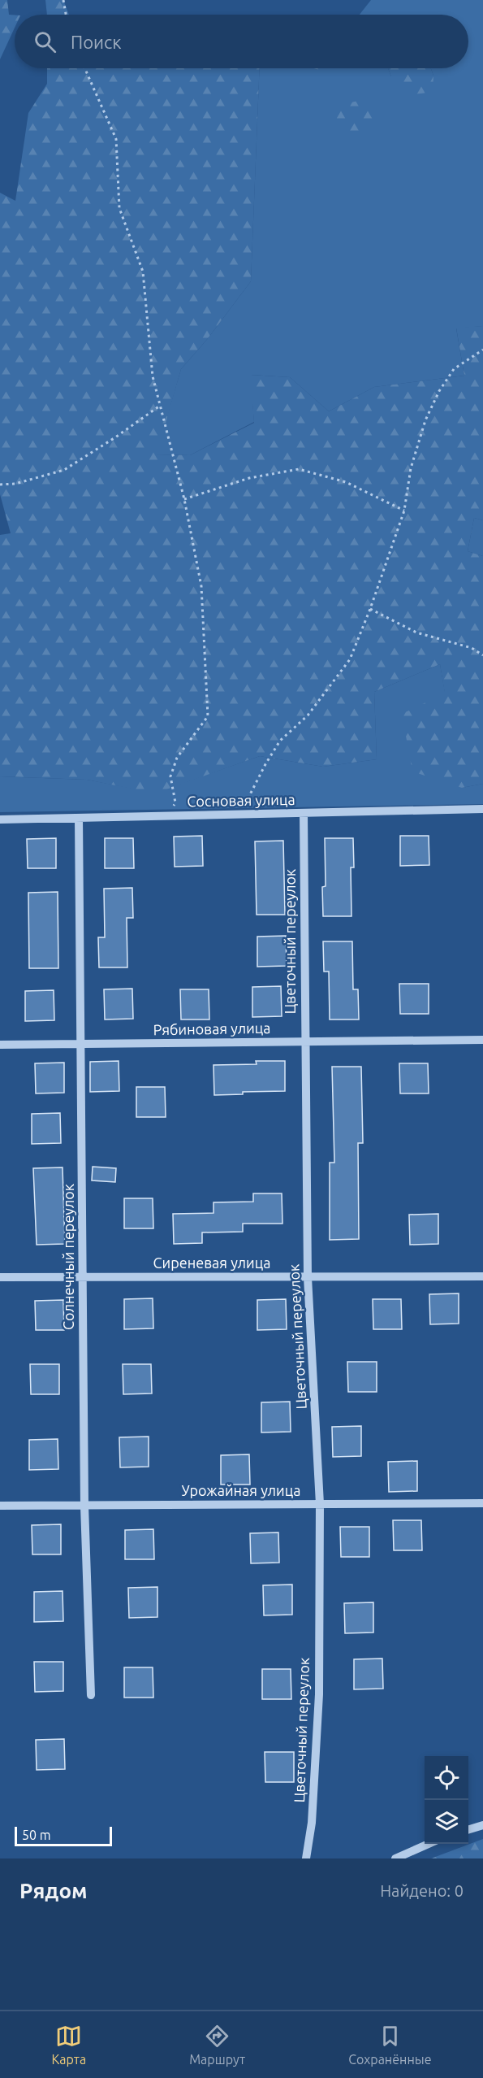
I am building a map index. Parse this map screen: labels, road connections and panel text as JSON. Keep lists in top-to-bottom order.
{
  "streets": {
    "street": [
      "Сосновая улица",
      "Цветочный переулок",
      "Рябиновая улица",
      "Солнечный переулок",
      "Сиреневая улица",
      "Урожайная улица"
    ]
  },
  "crossings": [
    ["Сосновая улица", "Цветочный переулок"],
    ["Сосновая улица", "Солнечный переулок"],
    ["Цветочный переулок", "Рябиновая улица"],
    ["Цветочный переулок", "Сиреневая улица"],
    ["Цветочный переулок", "Урожайная улица"],
    ["Рябиновая улица", "Солнечный переулок"],
    ["Солнечный переулок", "Сиреневая улица"],
    ["Солнечный переулок", "Урожайная улица"]
  ],
  "scale_bar": "50 m",
  "page": {
    "search": "Поиск",
    "scale": "50 m",
    "heading": ["Рядом", "Найдено: 0"],
    "nav": ["Карта", "Маршрут", "Сохранённые"]
  }
}
